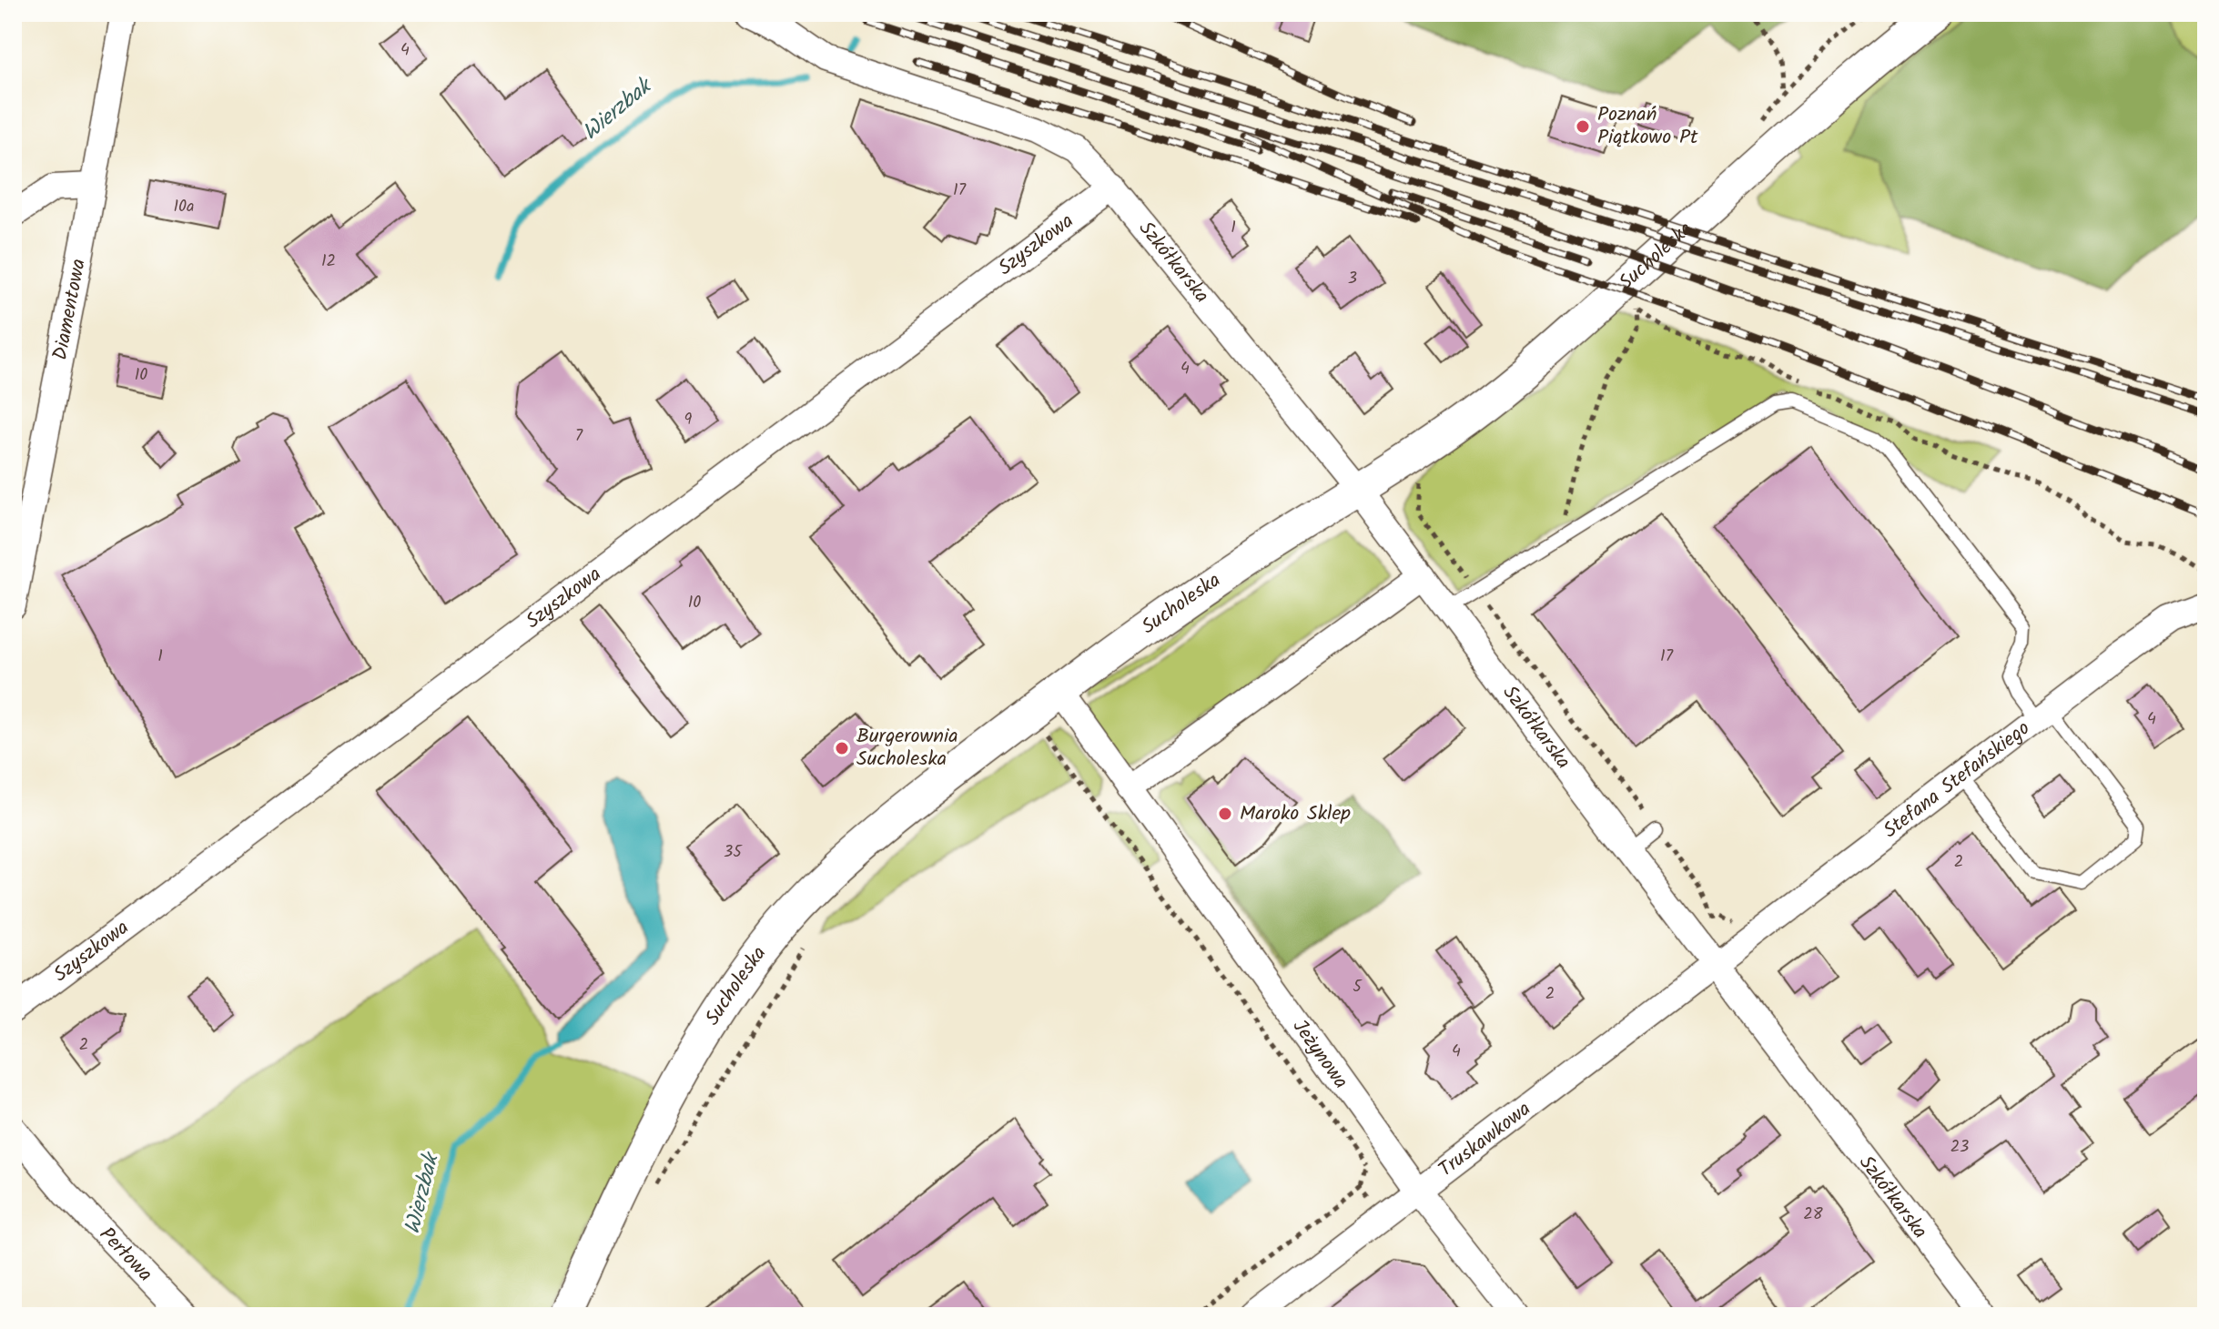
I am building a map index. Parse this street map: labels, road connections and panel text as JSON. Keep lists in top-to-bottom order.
{
  "streets": {
    "street": [
      "Szyszkowa",
      "Sucholeska",
      "Szkółkarska",
      "Diamentowa",
      "Stefana Stefańskiego",
      "Jeżynowa",
      "Truskawkowa",
      "Perłowa"
    ]
  },
  "crossings": [
    ["Szyszkowa", "Szkółkarska"],
    ["Sucholeska", "Szkółkarska"],
    ["Sucholeska", "Jeżynowa"],
    ["Szkółkarska", "Stefana Stefańskiego"],
    ["Szkółkarska", "Truskawkowa"],
    ["Stefana Stefańskiego", "Truskawkowa"],
    ["Jeżynowa", "Truskawkowa"]
  ],
  "water": ["Wierzbak"],
  "places": ["Poznań Piątkowo Pt", "Burgerownia Sucholeska", "Maroko Sklep"],
  "house_numbers": [
    "4",
    "17",
    "10a",
    "1",
    "12",
    "3",
    "4",
    "10",
    "9",
    "7",
    "10",
    "1",
    "17",
    "4",
    "35",
    "2",
    "5",
    "2",
    "2",
    "4",
    "23",
    "28"
  ]
}
